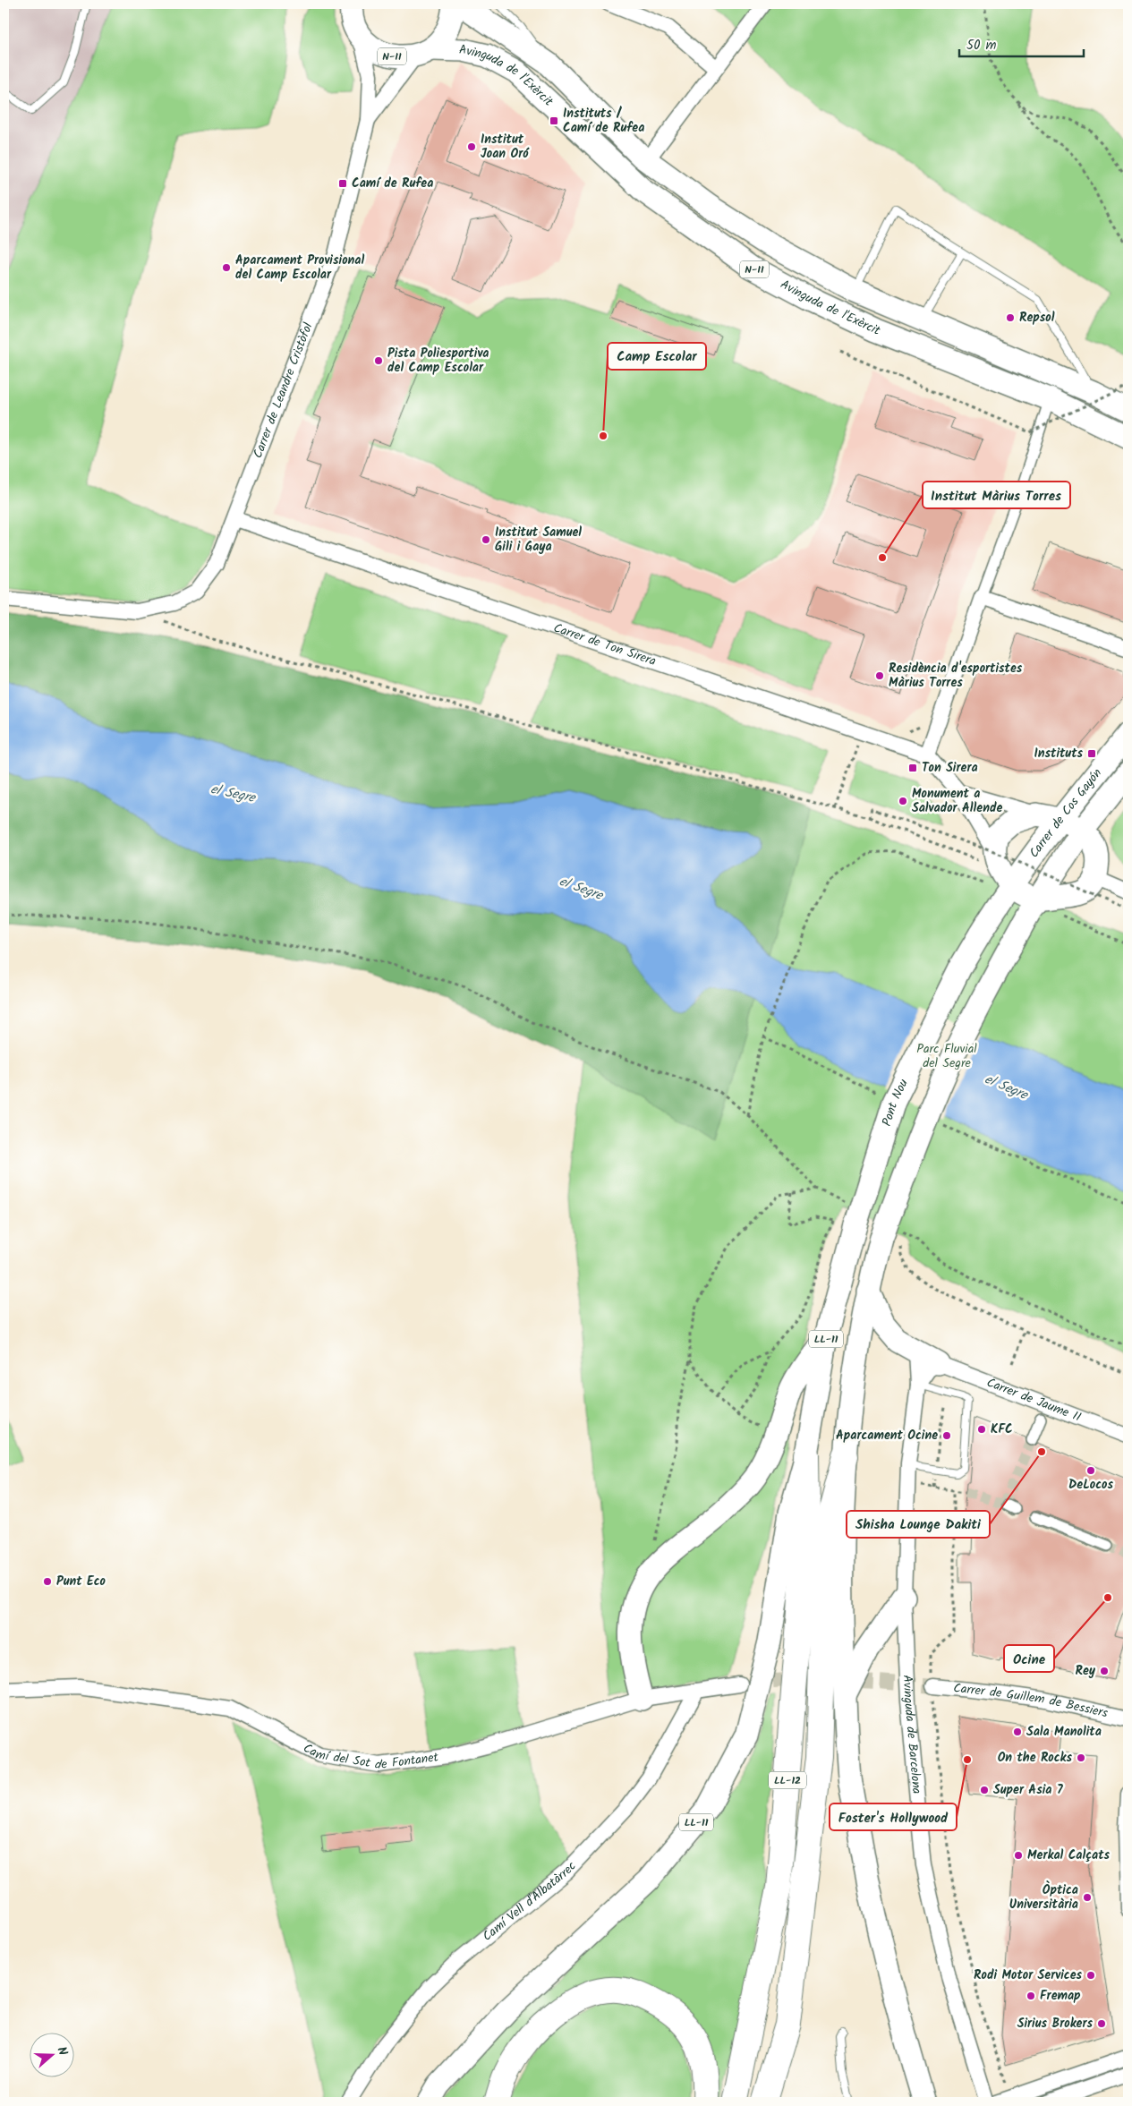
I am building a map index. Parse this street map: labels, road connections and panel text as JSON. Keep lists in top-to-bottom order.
{
  "streets": {
    "highway": ["LL-12"],
    "main road": [
      "N-II",
      "Avinguda de l'Exèrcit",
      "Carrer de Cos Gayón",
      "Pont Nou",
      "LL-11"
    ],
    "street": [
      "Carrer de Leandre Cristòfol",
      "Carrer de Ton Sirera",
      "Carrer de Jaume II",
      "Carrer de Guillem de Bessiers",
      "Avinguda de Barcelona",
      "Camí del Sot de Fontanet",
      "Camí Vell d'Albatàrrec"
    ]
  },
  "crossings": [
    ["N-II", "Avinguda de l'Exèrcit"],
    ["N-II", "Carrer de Leandre Cristòfol"],
    ["Avinguda de l'Exèrcit", "Carrer de Leandre Cristòfol"],
    ["Carrer de Leandre Cristòfol", "Carrer de Ton Sirera"],
    ["Carrer de Cos Gayón", "Pont Nou"],
    ["Pont Nou", "LL-11"],
    ["LL-11", "LL-12"],
    ["Camí del Sot de Fontanet", "Camí Vell d'Albatàrrec"]
  ],
  "water": ["el Segre"],
  "parks": ["Parc Fluvial del Segre"],
  "places": {
    "transit": [
      "Instituts / Camí de Rufea",
      "Camí de Rufea",
      "Instituts",
      "Ton Sirera"
    ],
    "other": [
      "Institut Joan Oró",
      "Aparcament Provisional del Camp Escolar",
      "Repsol",
      "Pista Poliesportiva del Camp Escolar",
      "Camp Escolar",
      "Institut Samuel Gili i Gaya",
      "Institut Màrius Torres",
      "Residència d'esportistes Màrius Torres",
      "Monument a Salvador Allende",
      "KFC",
      "Aparcament Ocine",
      "Shisha Lounge Dakiti",
      "DeLocos",
      "Punt Eco",
      "Ocine",
      "Rey",
      "Sala Manolita",
      "On the Rocks",
      "Foster's Hollywood",
      "Super Asia 7",
      "Merkal Calçats",
      "Òptica Universitària",
      "Rodi Motor Services",
      "Fremap",
      "Sirius Brokers"
    ]
  },
  "scale_bar": "50 m",
  "north": "right"
}
